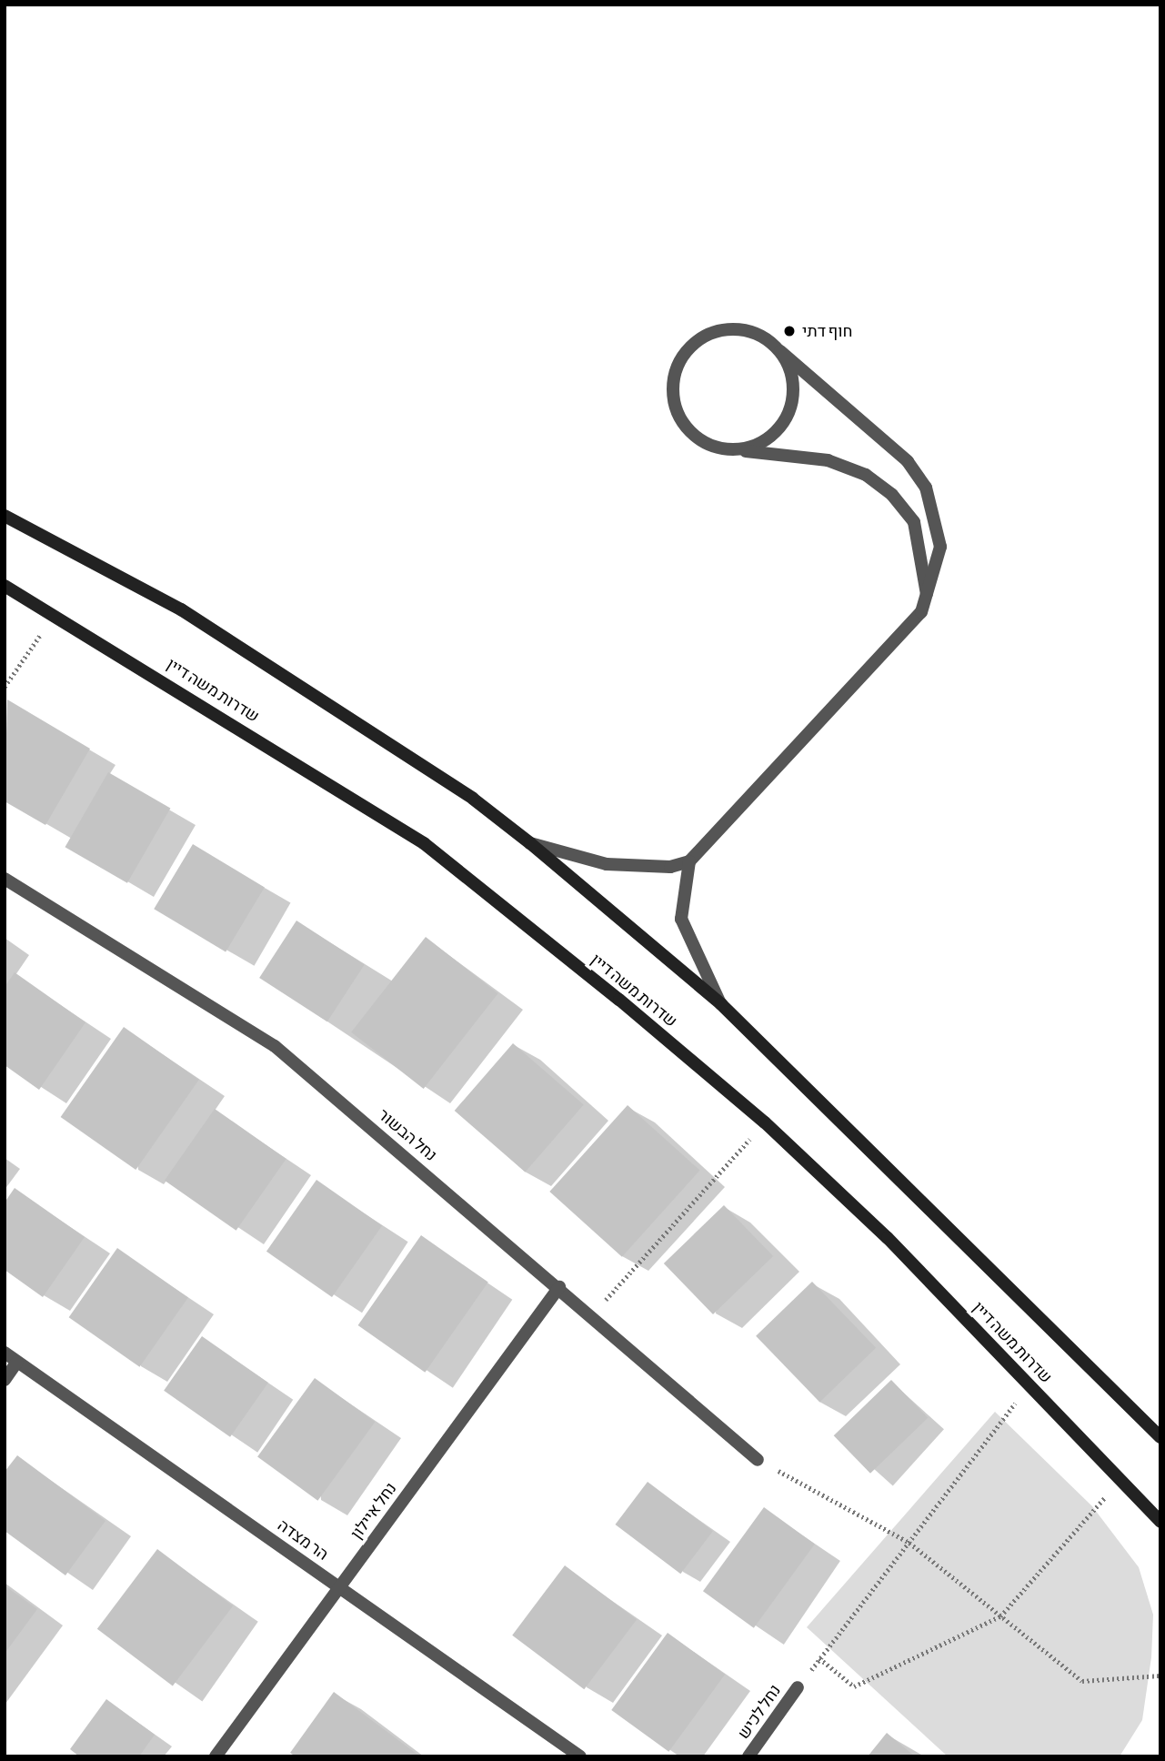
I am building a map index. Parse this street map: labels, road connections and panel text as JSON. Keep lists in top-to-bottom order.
{
  "streets": {
    "main road": ["שדרות משה דיין"],
    "street": [
      "נחל הבשור",
      "נחל איילון",
      "הר מצדה",
      "נחל לכיש"
    ]
  },
  "crossings": [
    ["נחל הבשור", "נחל איילון"],
    ["נחל איילון", "הר מצדה"]
  ],
  "places": ["חוף דתי"]
}
